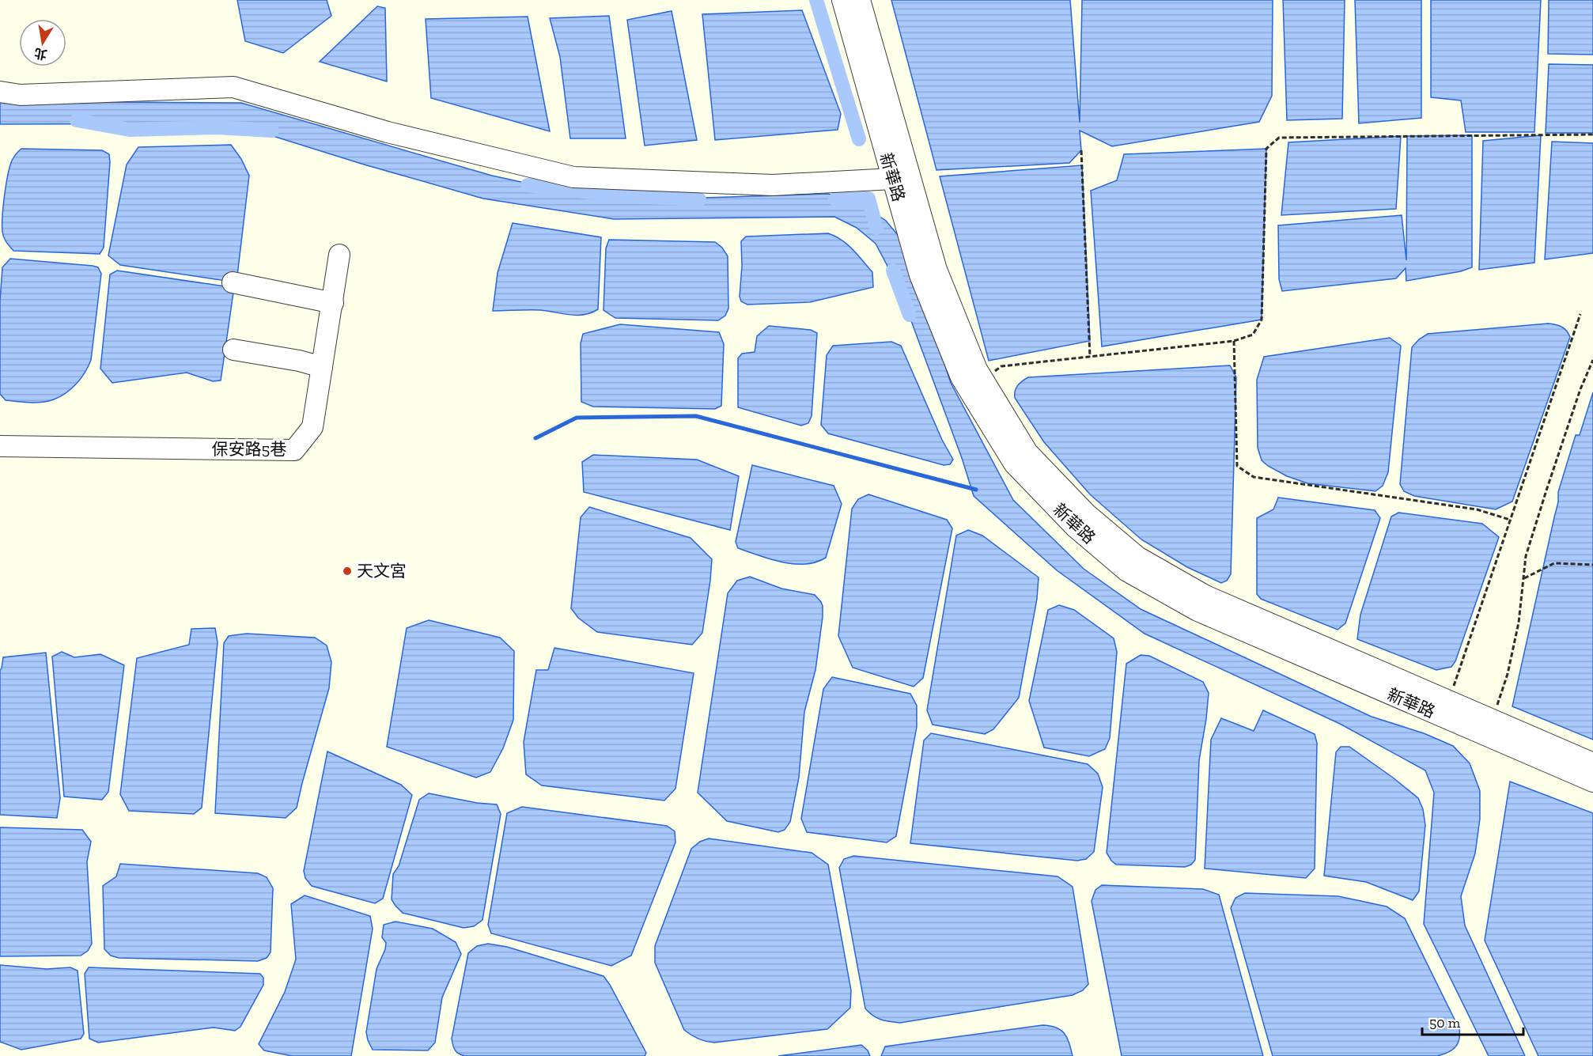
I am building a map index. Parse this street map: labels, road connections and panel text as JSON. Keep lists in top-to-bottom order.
{
  "streets": {
    "street": ["新華路", "保安路5巷"]
  },
  "places": ["天文宮"],
  "scale_bar": "50 m",
  "north": "bottom"
}
